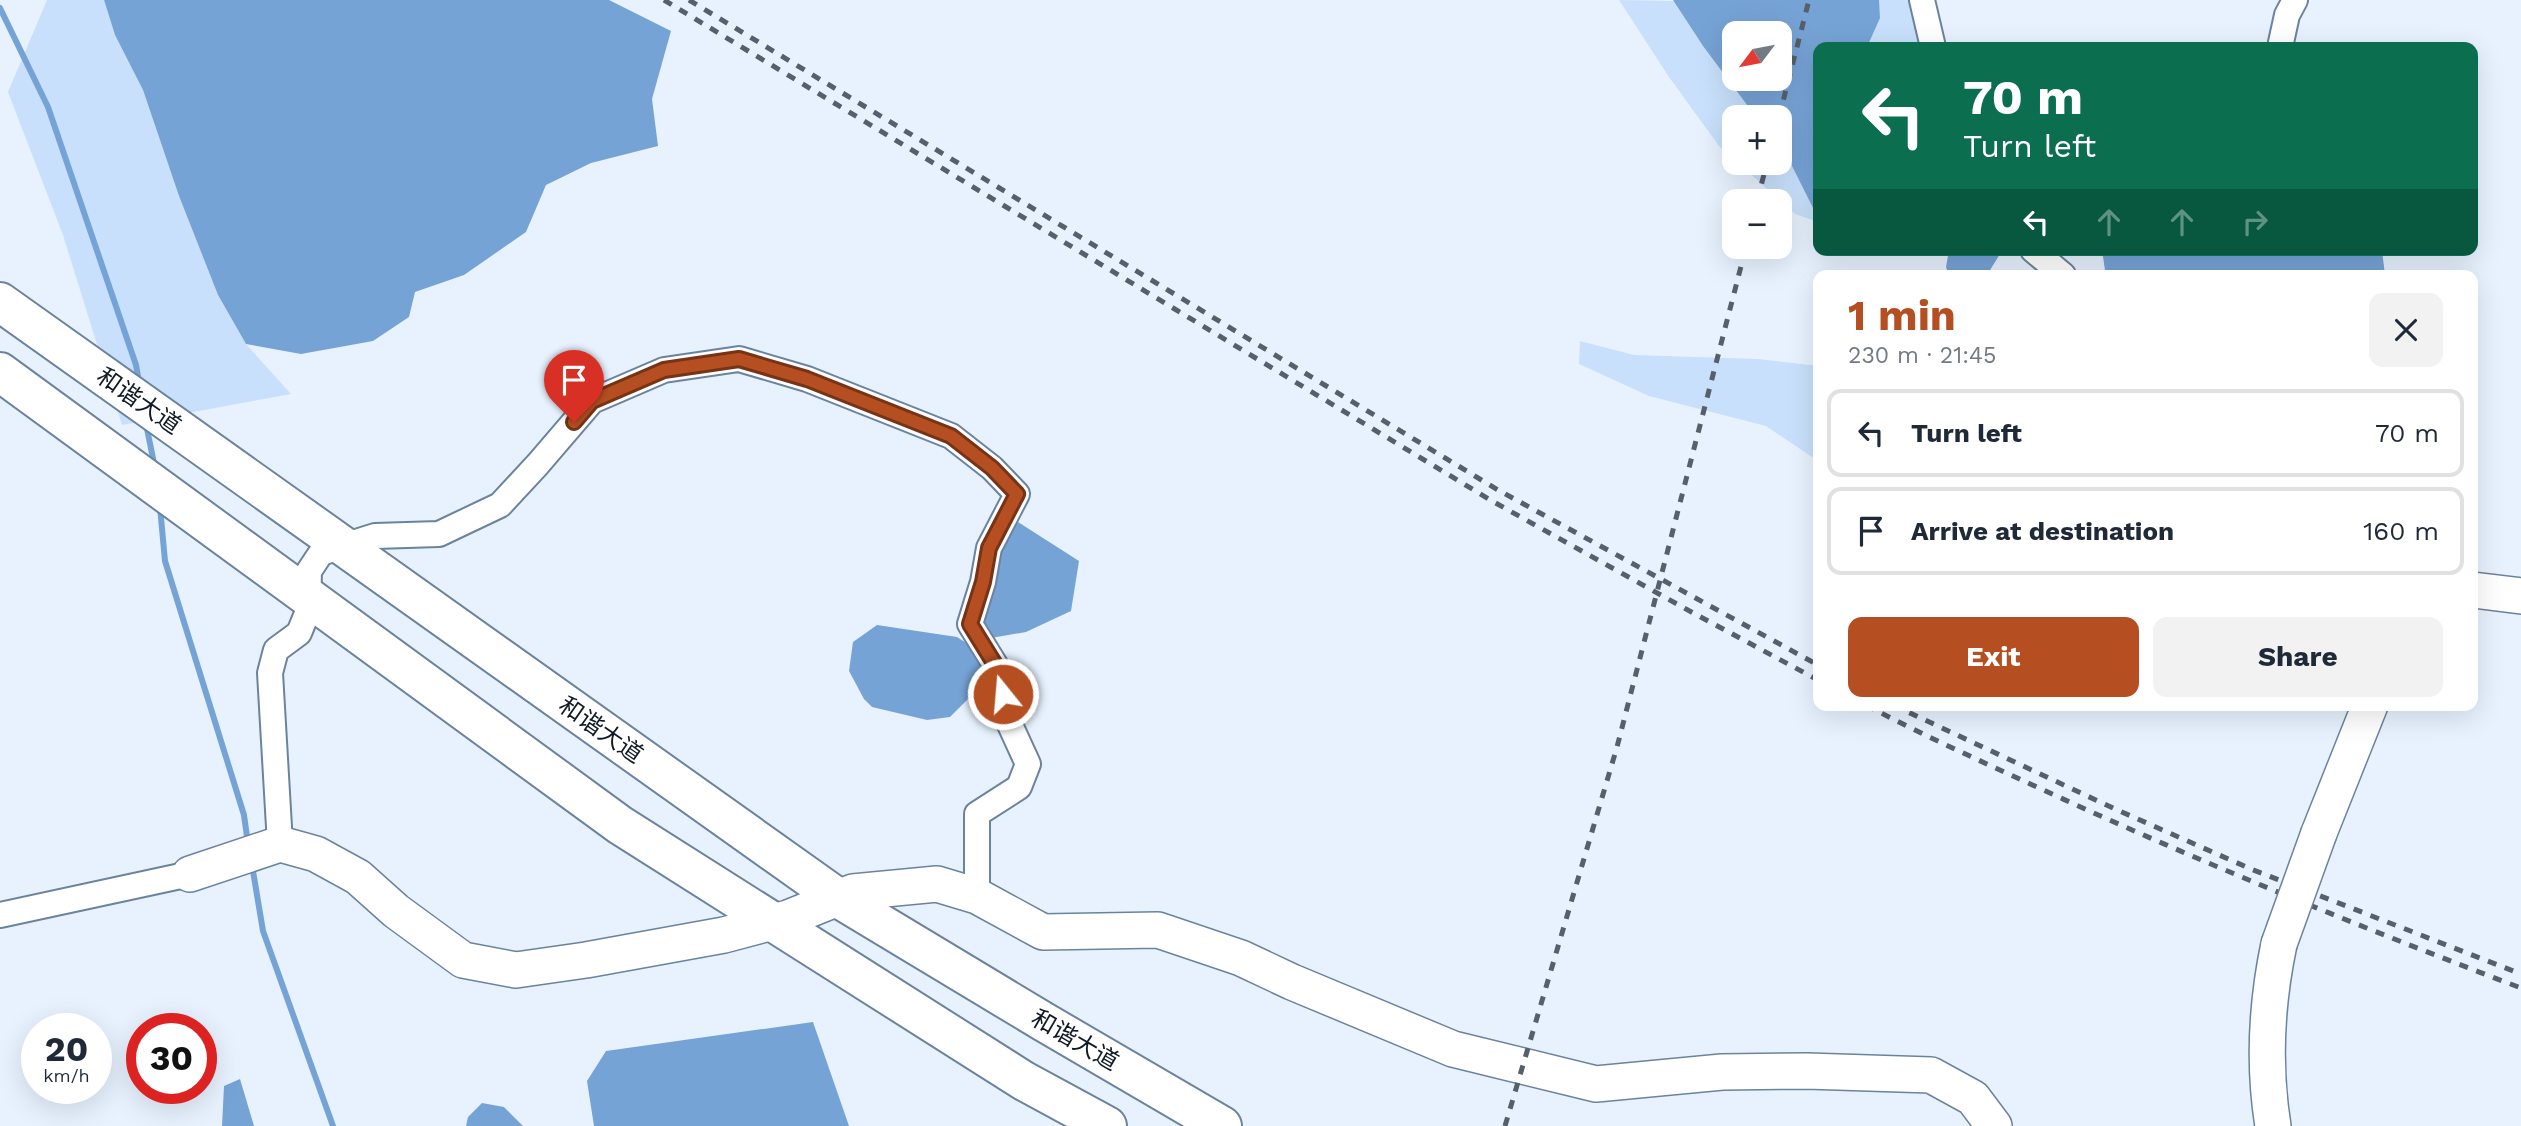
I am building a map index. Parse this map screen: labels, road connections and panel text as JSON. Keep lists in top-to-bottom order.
{
  "streets": {
    "highway": ["和谐大道"]
  },
  "north": "bottom left",
  "page": {
    "map_buttons": ["+", "−"],
    "turn": ["70 m", "Turn left"],
    "heading": ["1 min", "230 m · 21:45"],
    "list": [
      {
        "name": "Turn left",
        "value": "70 m"
      },
      {
        "name": "Arrive at destination",
        "value": "160 m"
      }
    ],
    "buttons": ["Exit", "Share"],
    "speed": "20 km/h",
    "limit": "30"
  }
}
